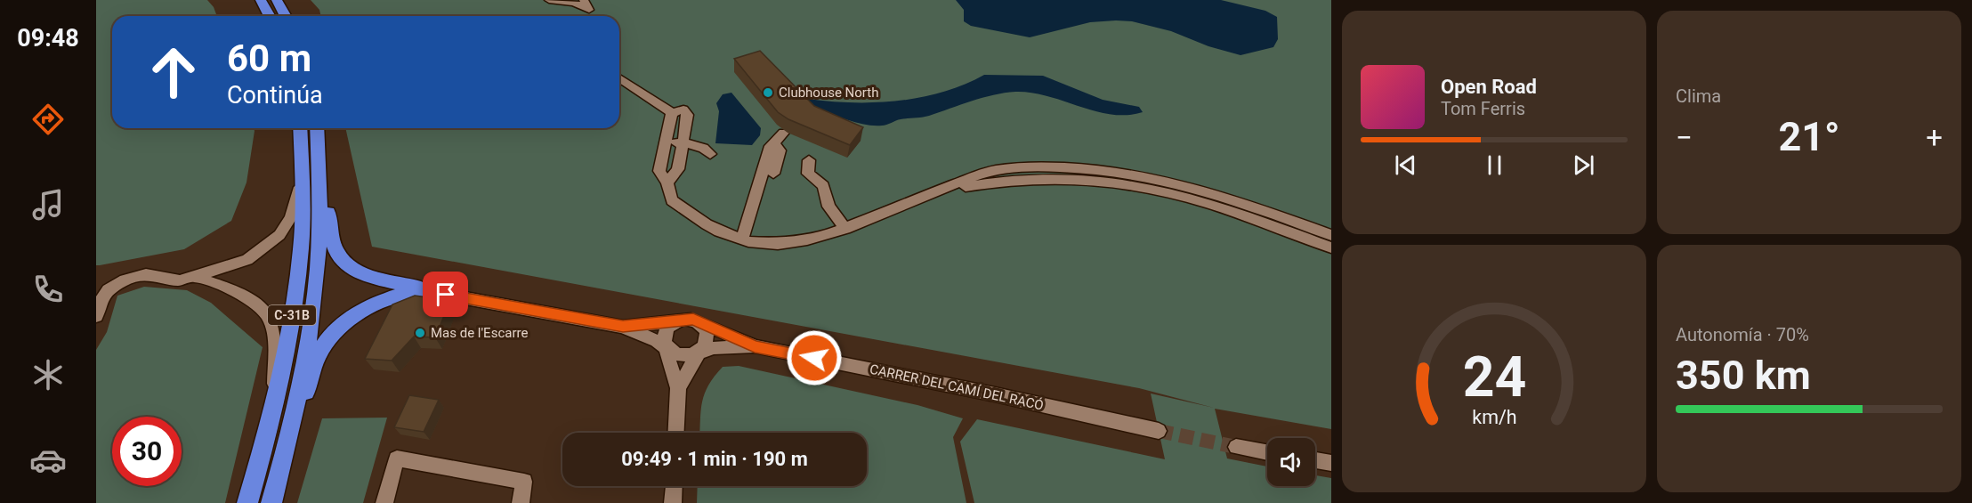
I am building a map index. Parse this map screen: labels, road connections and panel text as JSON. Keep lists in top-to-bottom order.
{
  "streets": {
    "highway": ["C-31B"],
    "street": ["CARRER DEL CAMÍ DEL RACÓ"]
  },
  "places": ["Clubhouse North", "Mas de l'Escarre"],
  "page": {
    "tabs": "09:48",
    "tile": [
      "Clima",
      ["Autonomía · 70%", "350 km"]
    ],
    "turn": ["60 m", "Continúa"],
    "song": ["Open Road", "Tom Ferris"],
    "heat": ["−", "21°", "+"],
    "limit": "30",
    "trip": "09:49 · 1 min · 190 m",
    "gauge": ["24", "km/h"]
  }
}
